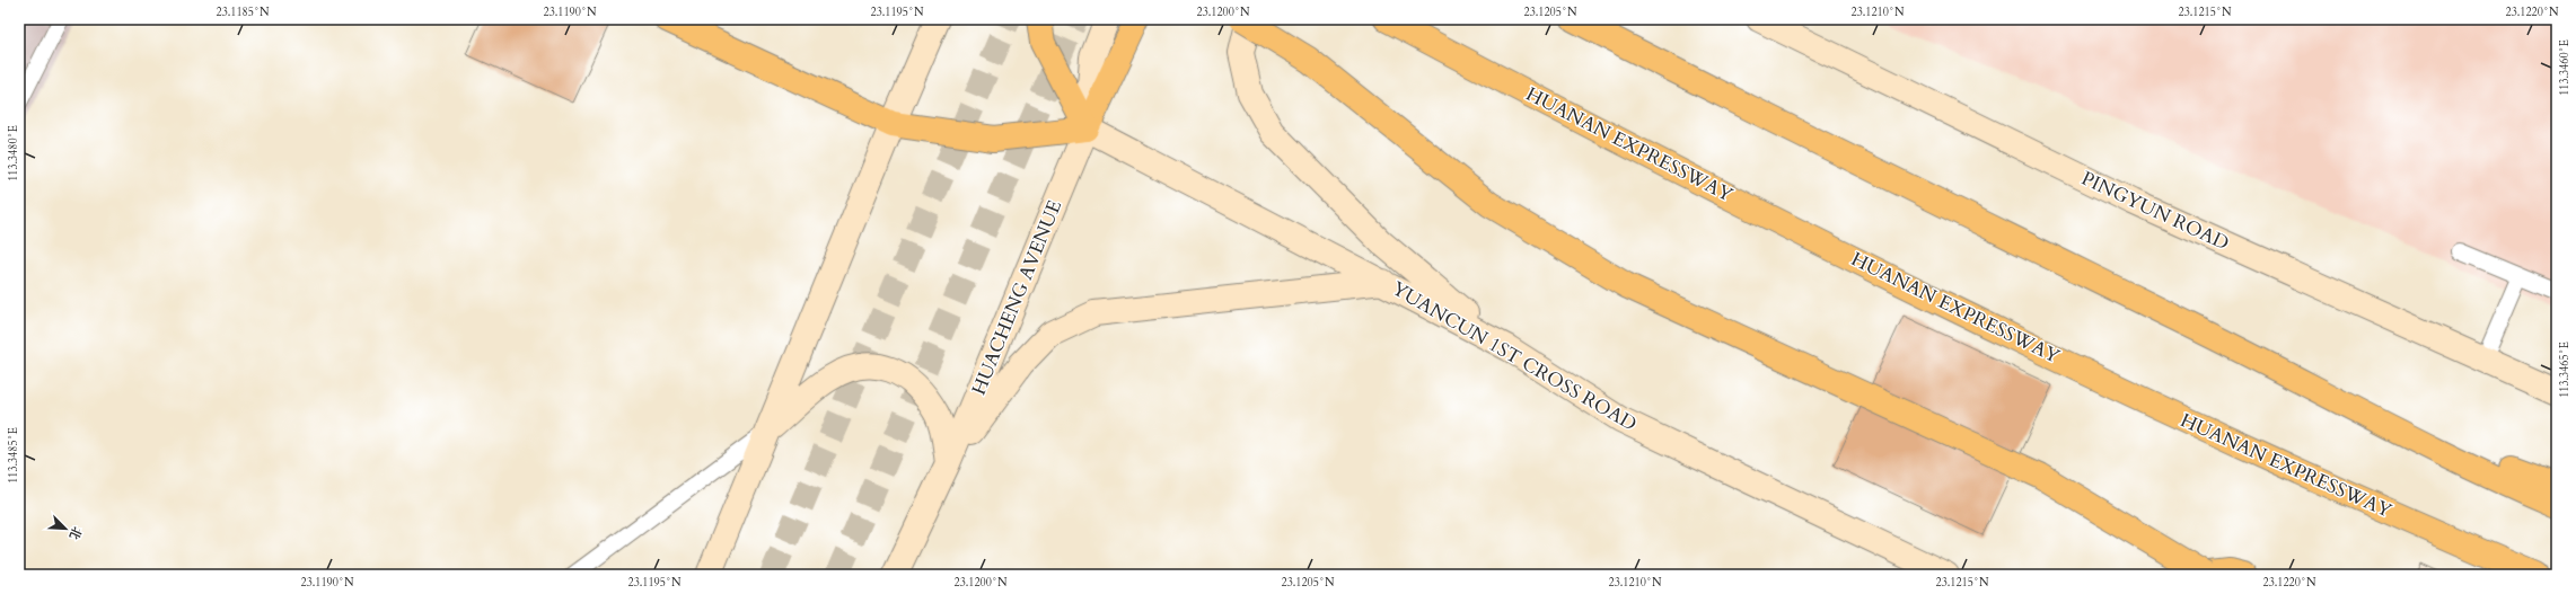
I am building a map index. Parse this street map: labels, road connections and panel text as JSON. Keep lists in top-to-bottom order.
{
  "streets": {
    "main road": ["HUANAN EXPRESSWAY", "HUACHENG AVENUE"],
    "street": ["PINGYUN ROAD", "YUANCUN 1ST CROSS ROAD"]
  },
  "crossings": [
    ["HUACHENG AVENUE", "YUANCUN 1ST CROSS ROAD"]
  ],
  "north": "bottom right",
  "coordinates": [
    "23.1185°N",
    "23.1190°N",
    "23.1195°N",
    "23.1200°N",
    "23.1205°N",
    "23.1210°N",
    "23.1215°N",
    "23.1220°N",
    "113.3460°E",
    "113.3480°E",
    "113.3465°E",
    "113.3485°E"
  ]
}
